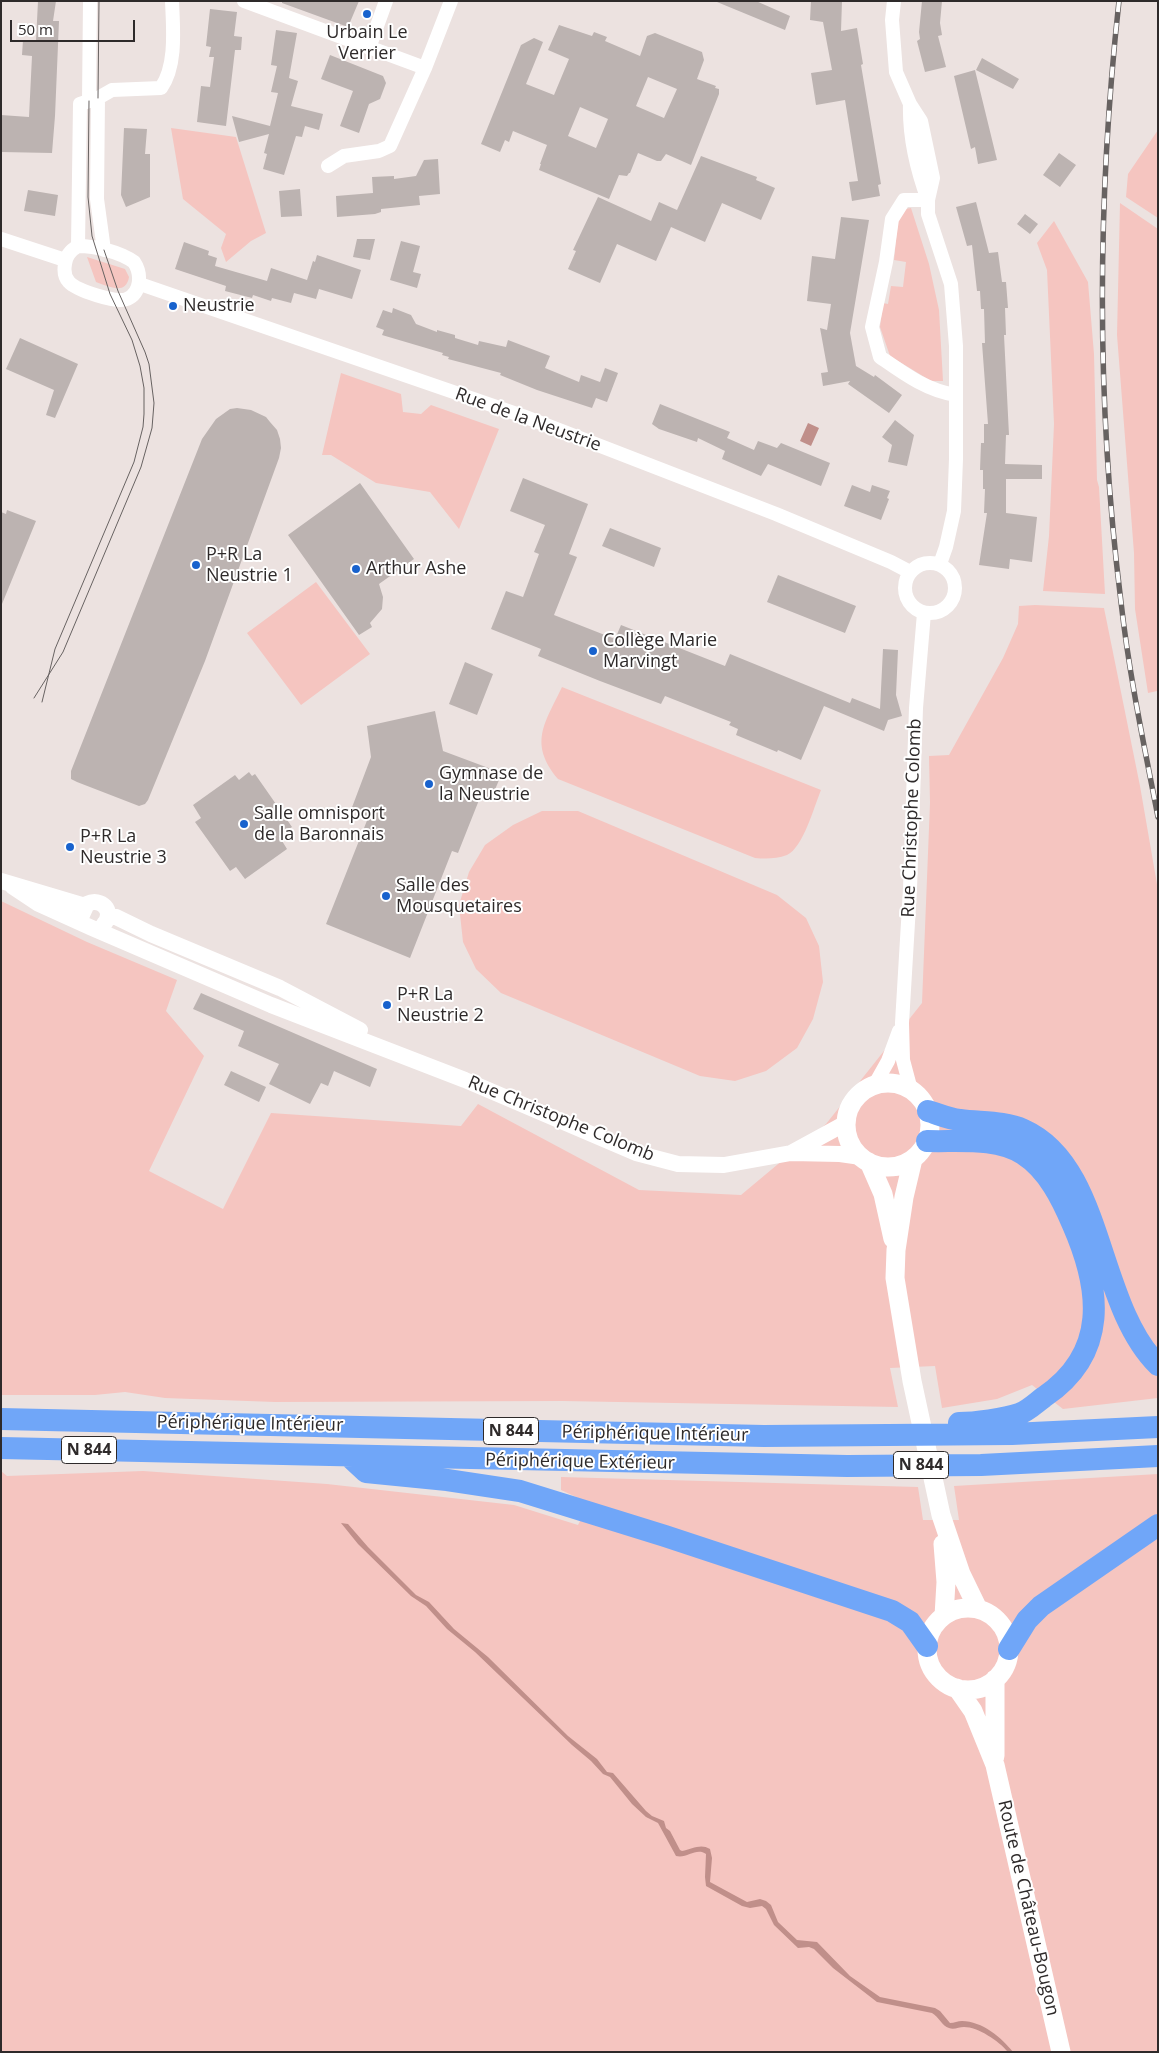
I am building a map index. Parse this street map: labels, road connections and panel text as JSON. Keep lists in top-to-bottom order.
{
  "streets": {
    "highway": ["Périphérique Intérieur", "N 844", "Périphérique Extérieur"],
    "main road": ["Route de Château-Bougon"],
    "street": ["Rue de la Neustrie", "Rue Christophe Colomb"]
  },
  "crossings": [
    ["Rue de la Neustrie", "Rue Christophe Colomb"]
  ],
  "places": [
    "Urbain Le Verrier",
    "Neustrie",
    "P+R La Neustrie 1",
    "Arthur Ashe",
    "Collège Marie Marvingt",
    "Gymnase de la Neustrie",
    "Salle omnisport de la Baronnais",
    "P+R La Neustrie 3",
    "Salle des Mousquetaires",
    "P+R La Neustrie 2"
  ],
  "scale_bar": "50 m"
}
